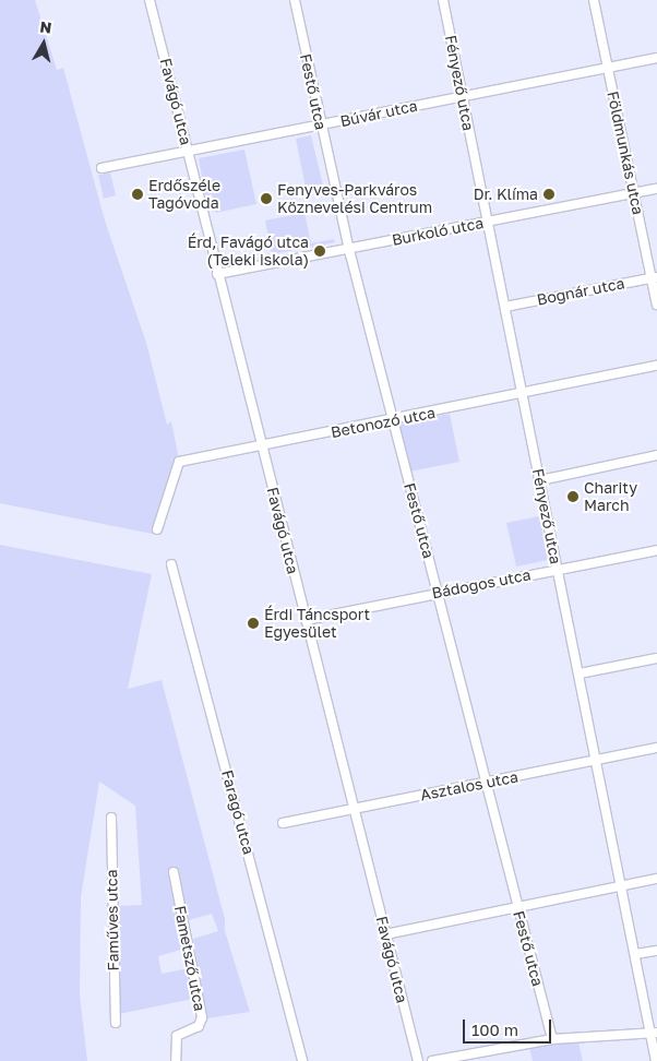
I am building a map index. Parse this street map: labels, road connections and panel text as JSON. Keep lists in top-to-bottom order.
{
  "streets": {
    "street": [
      "Fényező utca",
      "Festő utca",
      "Favágó utca",
      "Búvár utca",
      "Földmunkás utca",
      "Burkoló utca",
      "Bognár utca",
      "Betonozó utca",
      "Bádogos utca",
      "Asztalos utca",
      "Faragó utca",
      "Faműves utca",
      "Fametsző utca"
    ]
  },
  "crossings": [
    ["Fényező utca", "Búvár utca"],
    ["Fényező utca", "Burkoló utca"],
    ["Fényező utca", "Bognár utca"],
    ["Fényező utca", "Betonozó utca"],
    ["Fényező utca", "Bádogos utca"],
    ["Fényező utca", "Asztalos utca"],
    ["Festő utca", "Búvár utca"],
    ["Festő utca", "Burkoló utca"],
    ["Festő utca", "Betonozó utca"],
    ["Festő utca", "Bádogos utca"],
    ["Festő utca", "Asztalos utca"],
    ["Favágó utca", "Búvár utca"],
    ["Favágó utca", "Burkoló utca"],
    ["Favágó utca", "Betonozó utca"],
    ["Favágó utca", "Bádogos utca"],
    ["Favágó utca", "Asztalos utca"],
    ["Búvár utca", "Földmunkás utca"],
    ["Földmunkás utca", "Burkoló utca"],
    ["Földmunkás utca", "Bognár utca"]
  ],
  "places": [
    "Erdőszéle Tagóvoda",
    "Dr. Klíma",
    "Fenyves-Parkváros Köznevelési Centrum",
    "Érd, Favágó utca (Teleki iskola)",
    "Charity March",
    "Érdi Táncsport Egyesület"
  ],
  "scale_bar": "100 m",
  "north": "top"
}
